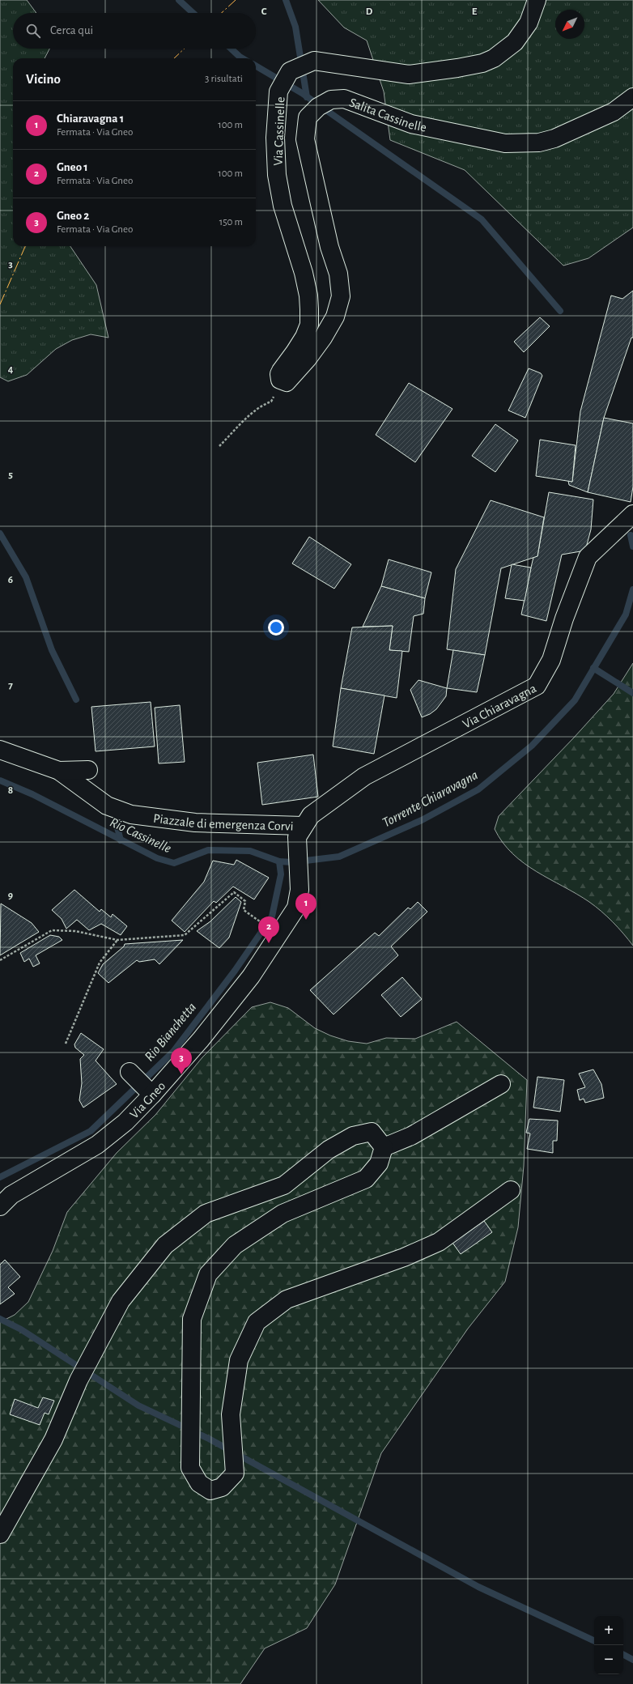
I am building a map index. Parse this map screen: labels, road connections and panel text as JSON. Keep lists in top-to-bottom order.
{
  "streets": {
    "street": [
      "Salita Cassinelle",
      "Via Cassinelle",
      "Via Chiaravagna",
      "Piazzale di emergenza Corvi",
      "Via Gneo"
    ]
  },
  "crossings": [
    ["Salita Cassinelle", "Via Cassinelle"],
    ["Via Chiaravagna", "Piazzale di emergenza Corvi"],
    ["Via Chiaravagna", "Via Gneo"],
    ["Piazzale di emergenza Corvi", "Via Gneo"]
  ],
  "water": ["Torrente Chiaravagna", "Rio Cassinelle", "Rio Bianchetta"],
  "north": "bottom left",
  "page": {
    "search": "Cerca qui",
    "heading": ["Vicino", "3 risultati"],
    "list": [
      {
        "mark": "1",
        "name": "Chiaravagna 1",
        "note": "Fermata · Via Gneo",
        "value": "100 m"
      },
      {
        "mark": "2",
        "name": "Gneo 1",
        "note": "Fermata · Via Gneo",
        "value": "100 m"
      },
      {
        "mark": "3",
        "name": "Gneo 2",
        "note": "Fermata · Via Gneo",
        "value": "150 m"
      }
    ],
    "pins": ["1", "2", "3"],
    "map_buttons": ["+", "−"]
  },
  "grid": {
    "columns": ["C", "D", "E"],
    "rows": [
      "3",
      "4",
      "5",
      "6",
      "7",
      "8",
      "9"
    ]
  }
}
